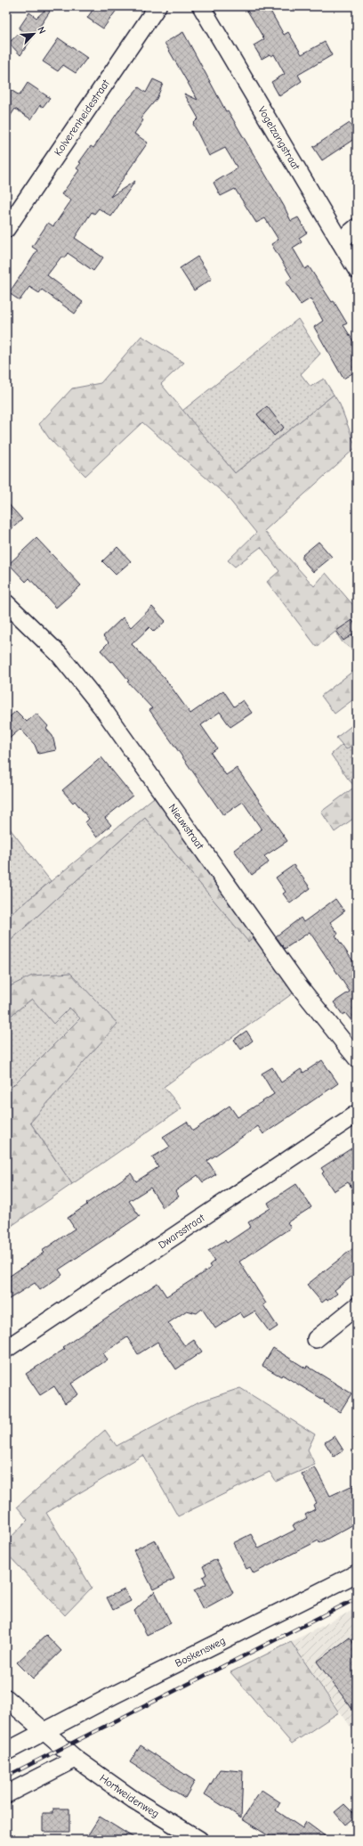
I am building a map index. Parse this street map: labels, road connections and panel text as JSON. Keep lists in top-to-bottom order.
{
  "streets": {
    "street": [
      "Kolverenheidestraat",
      "Vogelzangstraat",
      "Nieuwstraat",
      "Dwarsstraat",
      "Boskensweg",
      "Hortweidenweg"
    ]
  },
  "crossings": [
    ["Boskensweg", "Hortweidenweg"]
  ],
  "north": "top right"
}
